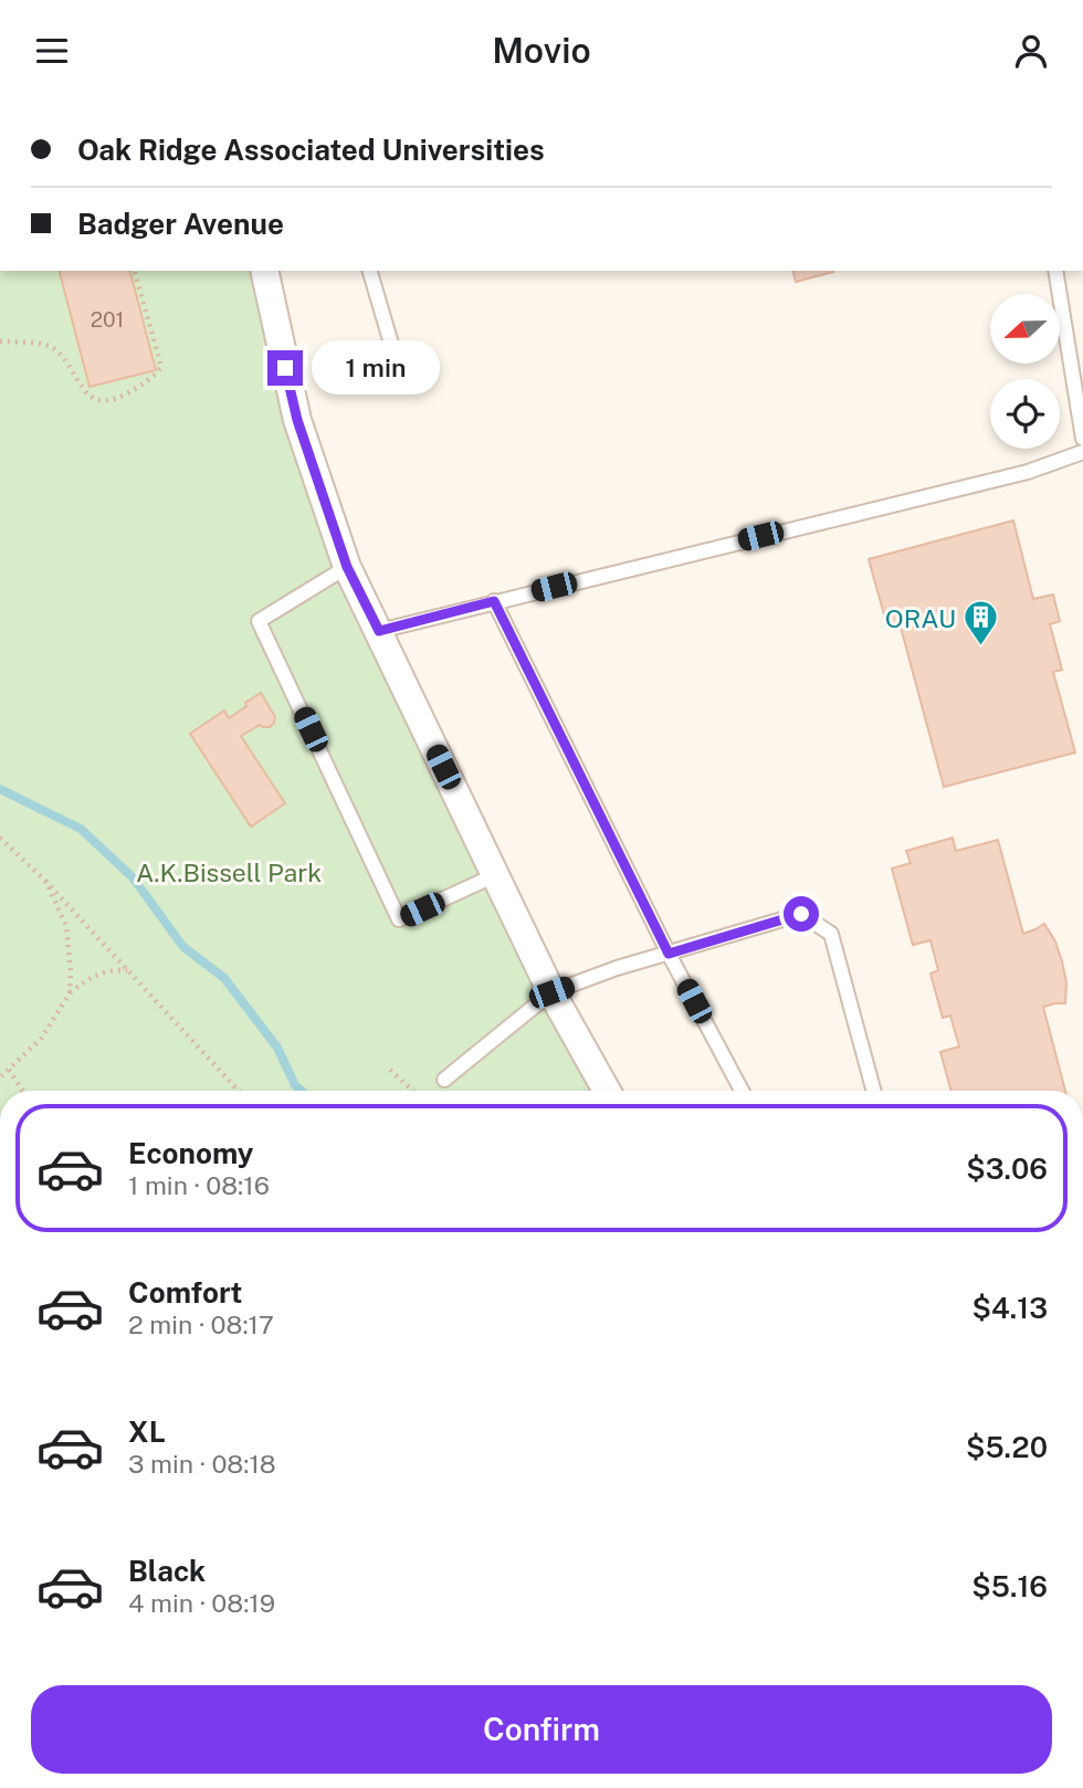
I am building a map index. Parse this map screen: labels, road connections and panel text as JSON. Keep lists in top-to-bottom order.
{
  "parks": ["A.K.Bissell Park"],
  "places": {
    "building": ["ORAU"]
  },
  "house_numbers": ["201"],
  "north": "left",
  "page": {
    "header": "Movio",
    "banner": ["Oak Ridge Associated Universities", "Badger Avenue"],
    "bubble": "1 min",
    "list": [
      {
        "name": "Economy",
        "note": "1 min · 08:16",
        "value": "$3.06"
      },
      {
        "name": "Comfort",
        "note": "2 min · 08:17",
        "value": "$4.13"
      },
      {
        "name": "XL",
        "note": "3 min · 08:18",
        "value": "$5.20"
      },
      {
        "name": "Black",
        "note": "4 min · 08:19",
        "value": "$5.16"
      }
    ],
    "buttons": "Confirm"
  }
}
